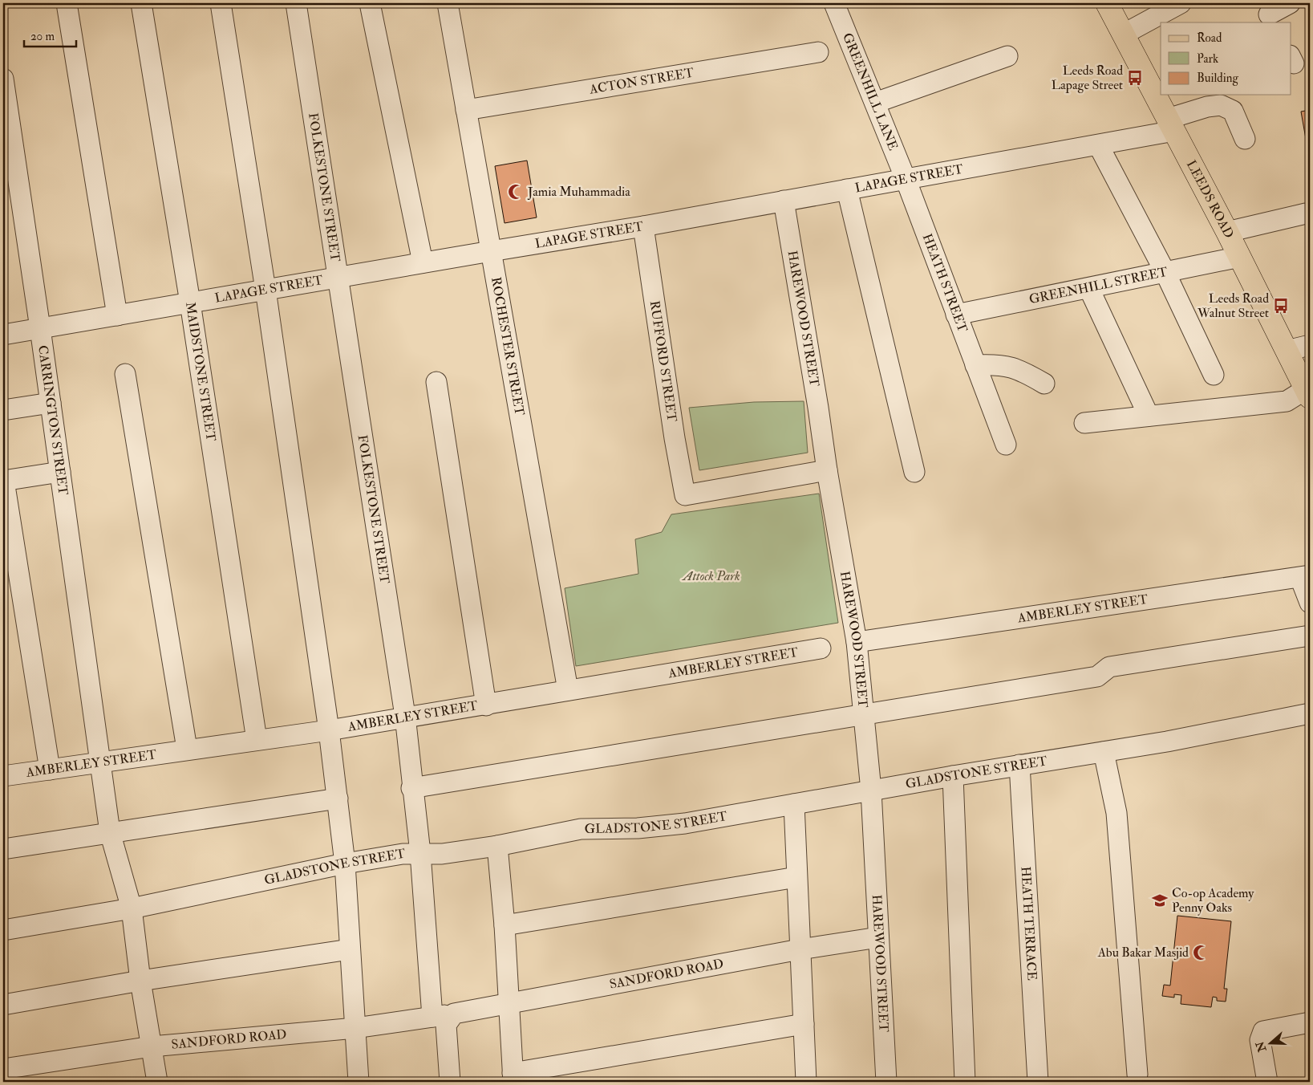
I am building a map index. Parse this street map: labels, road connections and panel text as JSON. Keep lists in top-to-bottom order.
{
  "streets": {
    "main road": ["LEEDS ROAD"],
    "street": [
      "ACTON STREET",
      "GREENHILL LANE",
      "LAPAGE STREET",
      "FOLKESTONE STREET",
      "HEATH STREET",
      "GREENHILL STREET",
      "HAREWOOD STREET",
      "ROCHESTER STREET",
      "RUFFORD STREET",
      "MAIDSTONE STREET",
      "CARRINGTON STREET",
      "AMBERLEY STREET",
      "GLADSTONE STREET",
      "HEATH TERRACE",
      "SANDFORD ROAD"
    ]
  },
  "crossings": [
    ["ACTON STREET", "ROCHESTER STREET"],
    ["GREENHILL LANE", "LAPAGE STREET"],
    ["GREENHILL LANE", "HEATH STREET"],
    ["LAPAGE STREET", "FOLKESTONE STREET"],
    ["LAPAGE STREET", "LEEDS ROAD"],
    ["LAPAGE STREET", "HEATH STREET"],
    ["LAPAGE STREET", "HAREWOOD STREET"],
    ["LAPAGE STREET", "ROCHESTER STREET"],
    ["LAPAGE STREET", "RUFFORD STREET"],
    ["LAPAGE STREET", "MAIDSTONE STREET"],
    ["LAPAGE STREET", "CARRINGTON STREET"],
    ["FOLKESTONE STREET", "AMBERLEY STREET"],
    ["FOLKESTONE STREET", "GLADSTONE STREET"],
    ["FOLKESTONE STREET", "SANDFORD ROAD"],
    ["LEEDS ROAD", "GREENHILL STREET"],
    ["HEATH STREET", "GREENHILL STREET"],
    ["HAREWOOD STREET", "RUFFORD STREET"],
    ["HAREWOOD STREET", "AMBERLEY STREET"],
    ["HAREWOOD STREET", "GLADSTONE STREET"],
    ["HAREWOOD STREET", "SANDFORD ROAD"],
    ["ROCHESTER STREET", "AMBERLEY STREET"],
    ["MAIDSTONE STREET", "AMBERLEY STREET"],
    ["CARRINGTON STREET", "AMBERLEY STREET"],
    ["CARRINGTON STREET", "GLADSTONE STREET"],
    ["CARRINGTON STREET", "SANDFORD ROAD"],
    ["GLADSTONE STREET", "HEATH TERRACE"]
  ],
  "parks": ["Attock Park"],
  "places": {
    "bus stop": ["Leeds Road Lapage Street", "Leeds Road Walnut Street"],
    "mosque": ["Jamia Muhammadia", "Abu Bakar Masjid"],
    "school or university": ["Co-op Academy Penny Oaks"]
  },
  "legend": ["Road", "Park", "Building"],
  "scale_bar": "20 m",
  "north": "left"
}
